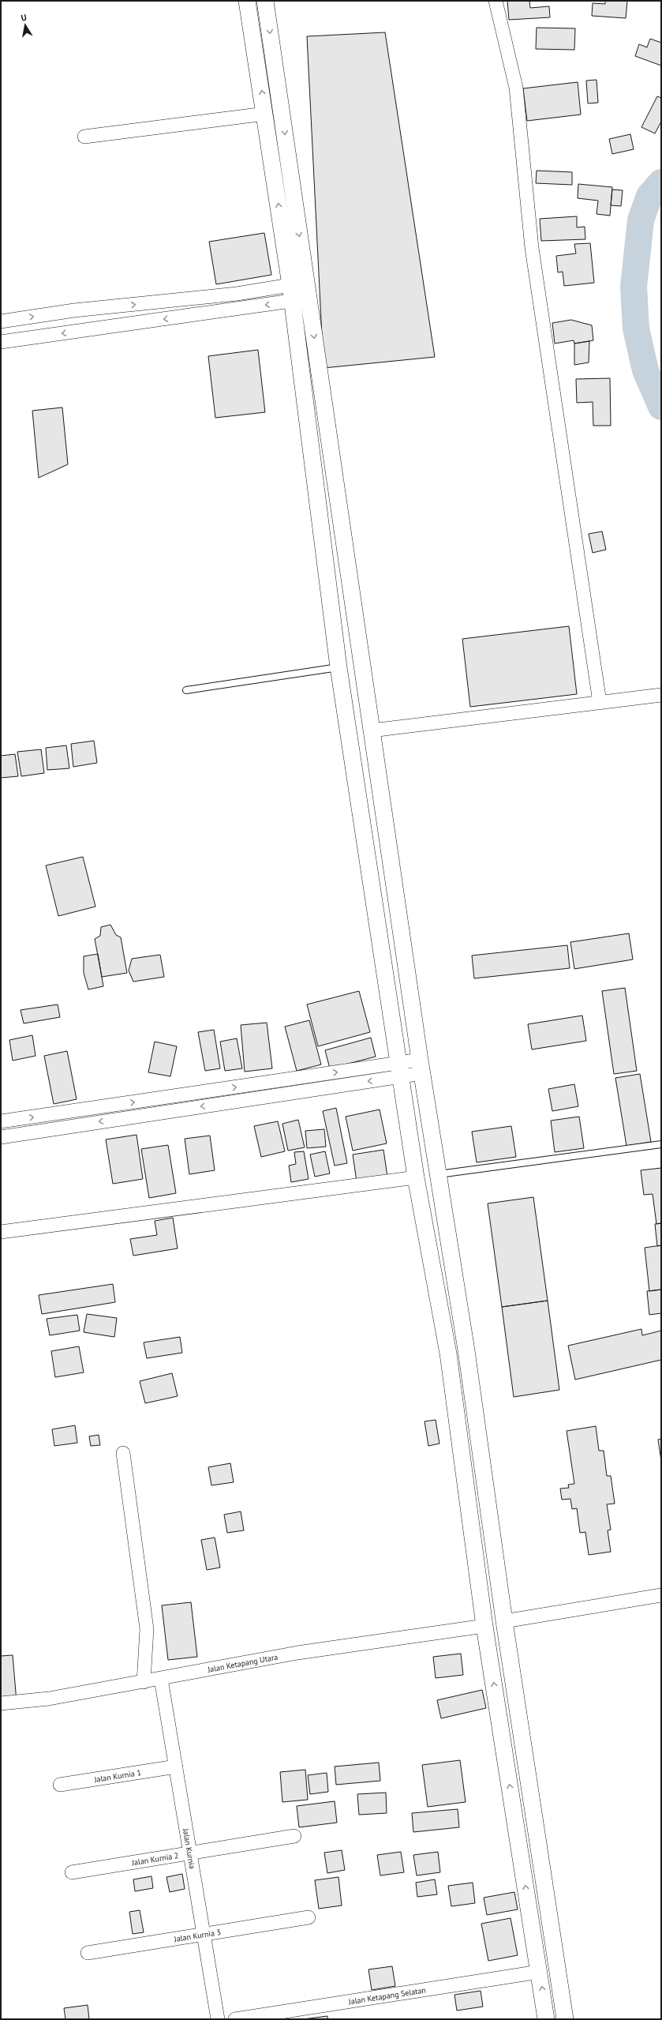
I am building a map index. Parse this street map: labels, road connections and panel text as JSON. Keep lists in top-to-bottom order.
{
  "streets": {
    "street": [
      "Jalan Ketapang Utara",
      "Jalan Kurnia 1",
      "Jalan Kurnia",
      "Jalan Kurnia 2",
      "Jalan Kurnia 3",
      "Jalan Ketapang Selatan"
    ]
  },
  "crossings": [
    ["Jalan Ketapang Utara", "Jalan Kurnia"],
    ["Jalan Kurnia 1", "Jalan Kurnia"],
    ["Jalan Kurnia", "Jalan Kurnia 2"],
    ["Jalan Kurnia", "Jalan Kurnia 3"]
  ],
  "north": "top"
}
